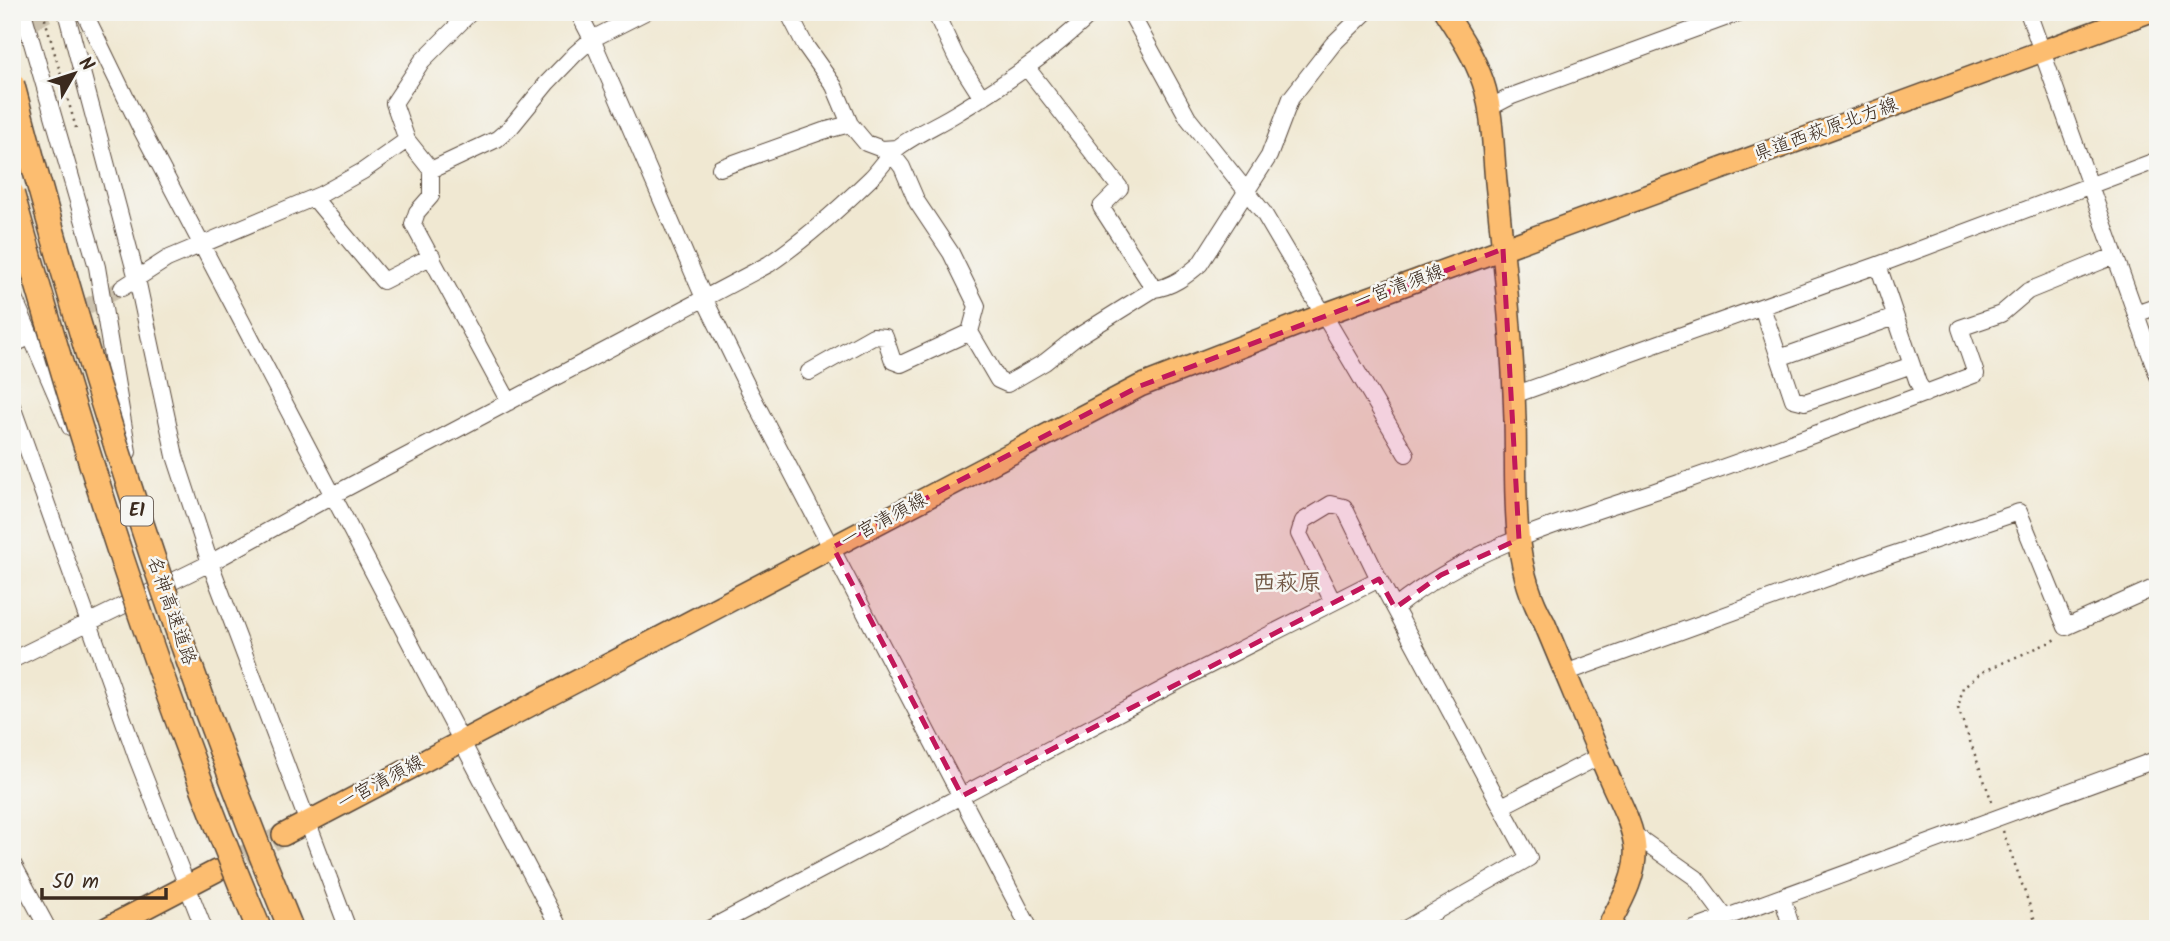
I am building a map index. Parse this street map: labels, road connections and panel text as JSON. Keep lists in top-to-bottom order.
{
  "streets": {
    "highway": ["E1", "名神高速道路"],
    "main road": ["県道西萩原北方線", "一宮清須線"]
  },
  "crossings": [
    ["県道西萩原北方線", "一宮清須線"]
  ],
  "districts": ["西萩原"],
  "scale_bar": "50 m",
  "north": "top right"
}
